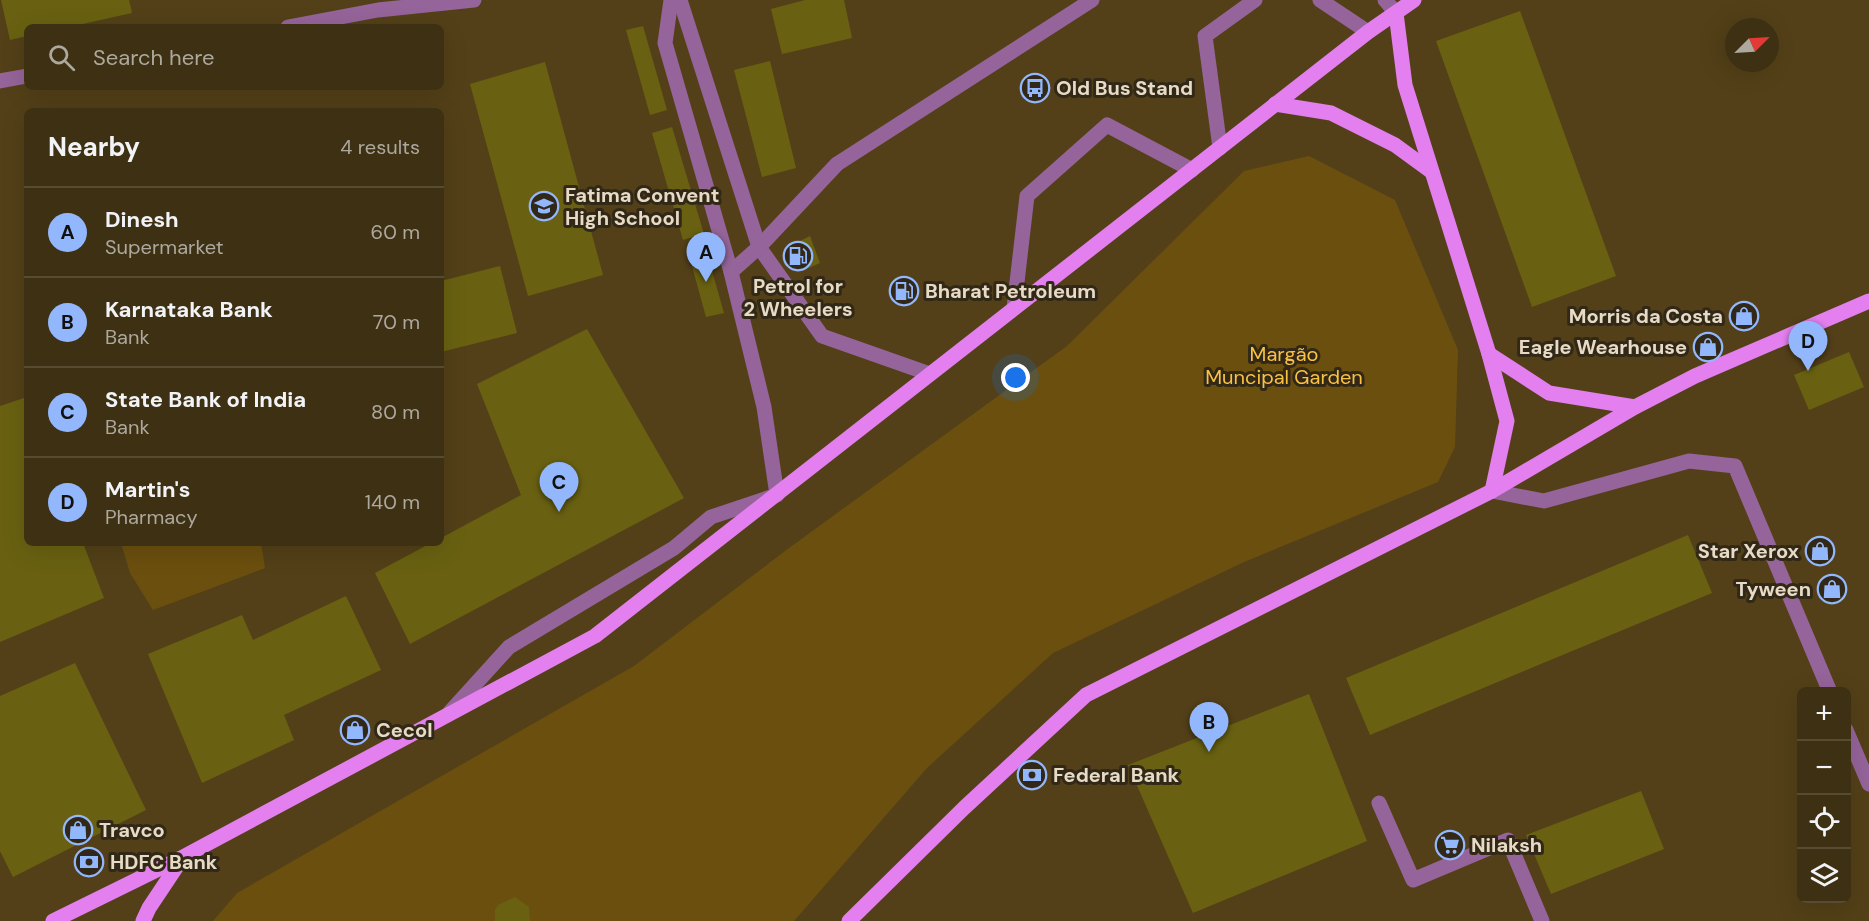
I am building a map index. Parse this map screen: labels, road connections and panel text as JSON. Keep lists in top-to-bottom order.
{
  "parks": ["Margão Muncipal Garden"],
  "places": {
    "bus stop": ["Old Bus Stand"],
    "school or university": ["Fatima Convent High School"],
    "fuel station": ["Petrol for 2 Wheelers", "Bharat Petroleum"],
    "shop": [
      "Morris da Costa",
      "Eagle Wearhouse",
      "Star Xerox",
      "Tyween",
      "Cecol",
      "Travco"
    ],
    "bank": ["Federal Bank", "HDFC Bank"],
    "supermarket": ["Nilaksh"]
  },
  "north": "top right",
  "page": {
    "search": "Search here",
    "heading": ["Nearby", "4 results"],
    "list": [
      {
        "mark": "A",
        "name": "Dinesh",
        "note": "Supermarket",
        "value": "60 m"
      },
      {
        "mark": "B",
        "name": "Karnataka Bank",
        "note": "Bank",
        "value": "70 m"
      },
      {
        "mark": "C",
        "name": "State Bank of India",
        "note": "Bank",
        "value": "80 m"
      },
      {
        "mark": "D",
        "name": "Martin's",
        "note": "Pharmacy",
        "value": "140 m"
      }
    ],
    "pins": [
      "A",
      "D",
      "C",
      "B"
    ],
    "map_buttons": ["+", "−"]
  }
}
